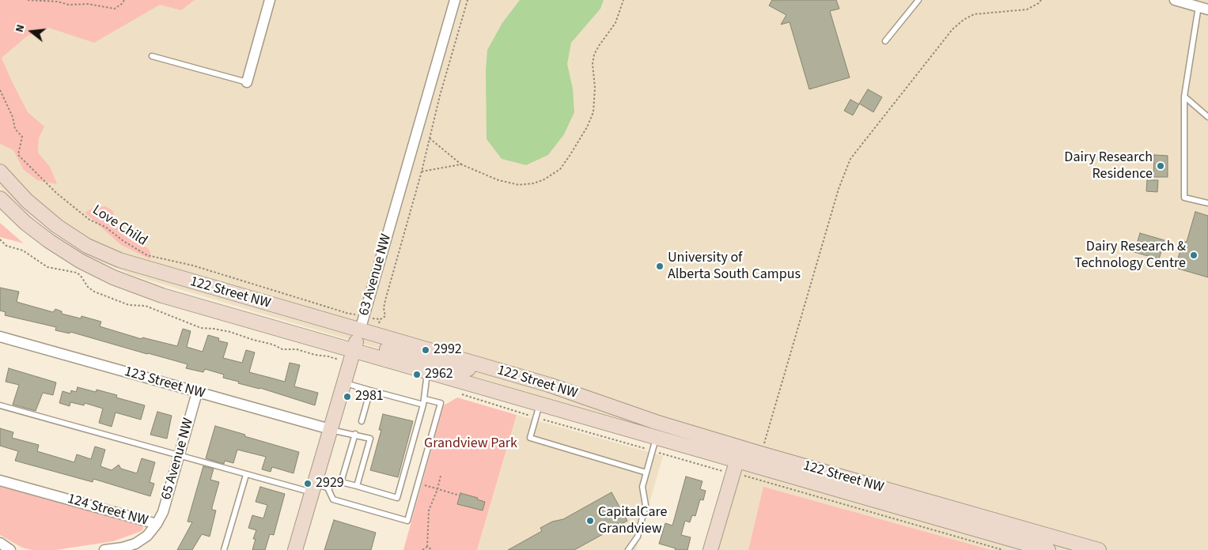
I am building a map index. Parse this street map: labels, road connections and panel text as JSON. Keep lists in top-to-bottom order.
{
  "streets": {
    "main road": ["63 Avenue NW", "122 Street NW"],
    "street": ["123 Street NW", "65 Avenue NW", "124 Street NW"],
    "path": ["Love Child"]
  },
  "crossings": [
    ["63 Avenue NW", "122 Street NW"],
    ["63 Avenue NW", "123 Street NW"],
    ["123 Street NW", "65 Avenue NW"],
    ["65 Avenue NW", "124 Street NW"]
  ],
  "parks": ["Grandview Park"],
  "places": [
    "Dairy Research Residence",
    "Dairy Research & Technology Centre",
    "University of Alberta South Campus",
    "2992",
    "2962",
    "2981",
    "2929",
    "CapitalCare Grandview"
  ],
  "north": "left"
}
